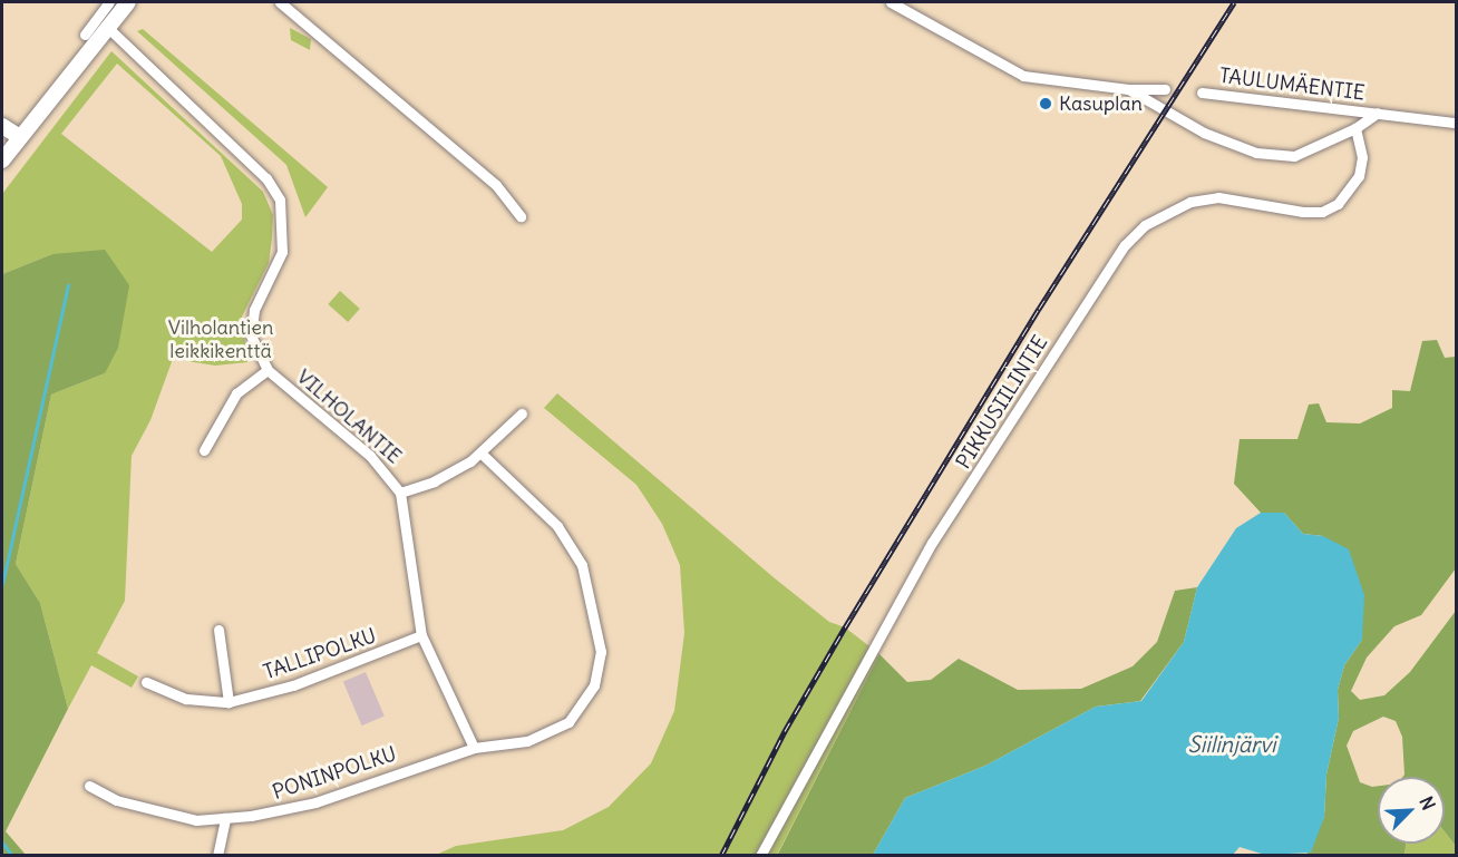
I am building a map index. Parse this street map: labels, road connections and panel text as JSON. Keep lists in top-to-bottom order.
{
  "streets": {
    "street": [
      "TAULUMÄENTIE",
      "PIKKUSIILINTIE",
      "VILHOLANTIE",
      "TALLIPOLKU",
      "PONINPOLKU"
    ]
  },
  "crossings": [
    ["TAULUMÄENTIE", "PIKKUSIILINTIE"],
    ["VILHOLANTIE", "TALLIPOLKU"],
    ["VILHOLANTIE", "PONINPOLKU"]
  ],
  "water": ["Siilinjärvi"],
  "parks": ["Vilholantien leikkikenttä"],
  "places": ["Kasuplan"],
  "north": "top right"
}
